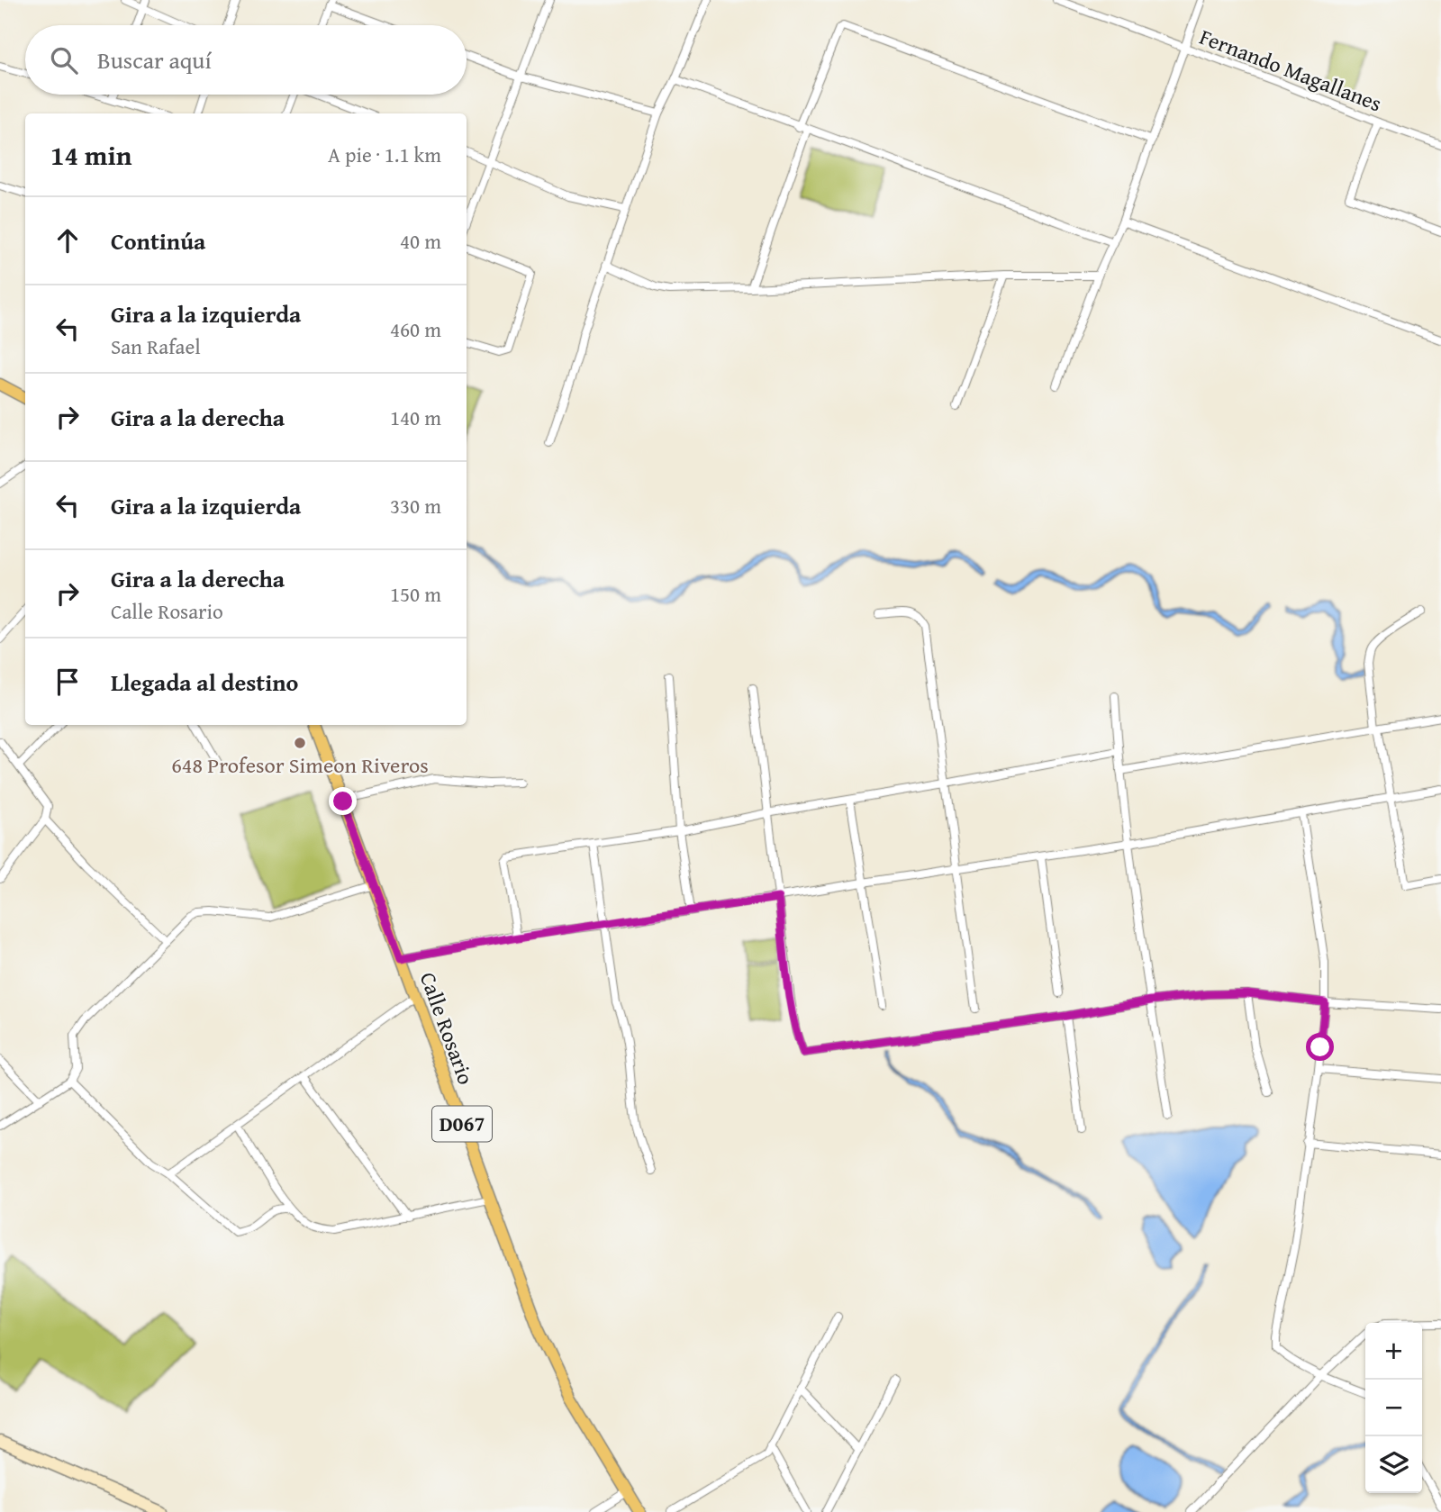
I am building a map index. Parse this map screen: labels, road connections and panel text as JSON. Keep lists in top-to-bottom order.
{
  "streets": {
    "main road": ["Calle Rosario", "D067"],
    "street": ["Fernando Magallanes"]
  },
  "places": ["648 Profesor Simeon Riveros"],
  "page": {
    "search": "Buscar aquí",
    "heading": ["14 min", "A pie · 1.1 km"],
    "list": [
      ["Continúa", "40 m"],
      ["Gira a la izquierda", "San Rafael", "460 m"],
      ["Gira a la derecha", "140 m"],
      ["Gira a la izquierda", "330 m"],
      ["Gira a la derecha", "Calle Rosario", "150 m"],
      "Llegada al destino"
    ],
    "map_buttons": ["+", "−"]
  }
}
